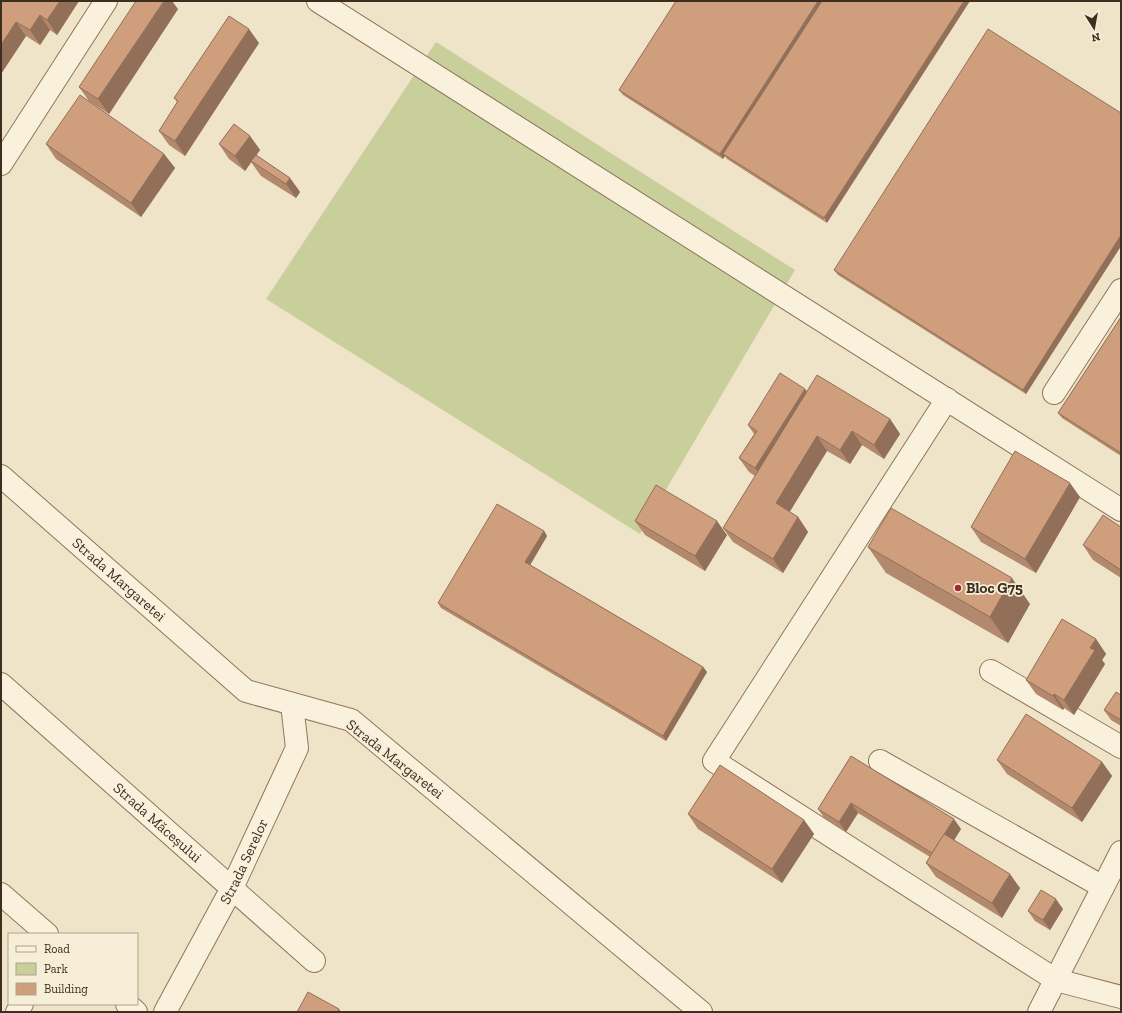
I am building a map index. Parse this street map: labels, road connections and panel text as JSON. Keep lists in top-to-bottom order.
{
  "streets": {
    "street": ["Strada Margaretei", "Strada Măceșului", "Strada Serelor"]
  },
  "crossings": [
    ["Strada Margaretei", "Strada Serelor"],
    ["Strada Măceșului", "Strada Serelor"]
  ],
  "places": ["Bloc G75"],
  "legend": ["Road", "Park", "Building"],
  "north": "bottom"
}
